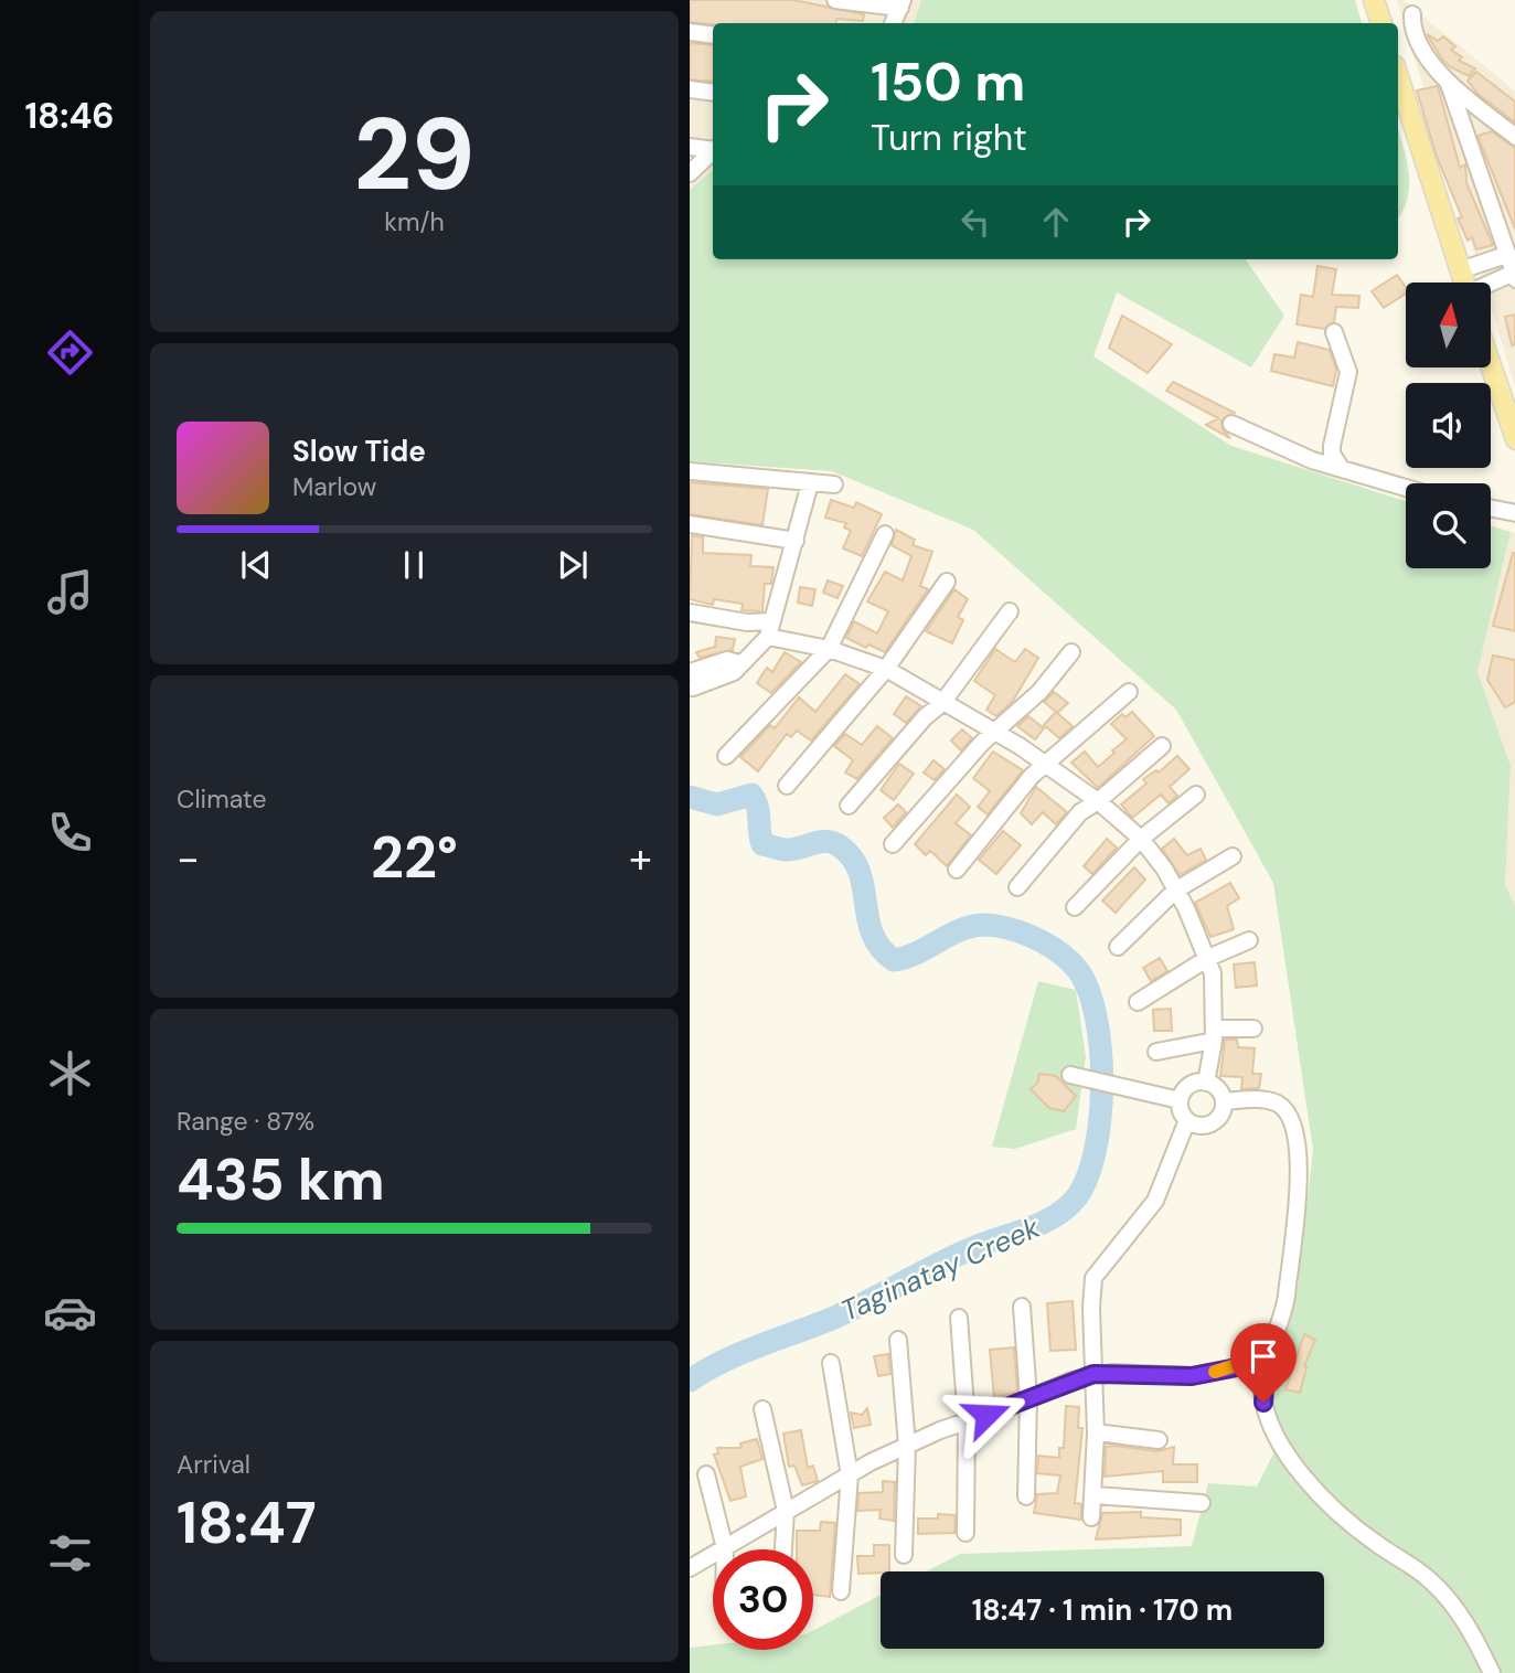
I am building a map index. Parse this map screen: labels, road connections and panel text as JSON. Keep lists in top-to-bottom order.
{
  "water": ["Taginatay Creek"],
  "north": "top",
  "page": {
    "tabs": "18:46",
    "tile": [
      ["29", "km/h"],
      "Climate",
      ["Range · 87%", "435 km"],
      ["Arrival", "18:47"]
    ],
    "turn": ["150 m", "Turn right"],
    "song": ["Slow Tide", "Marlow"],
    "heat": ["−", "22°", "+"],
    "limit": "30",
    "trip": "18:47 · 1 min · 170 m"
  }
}
